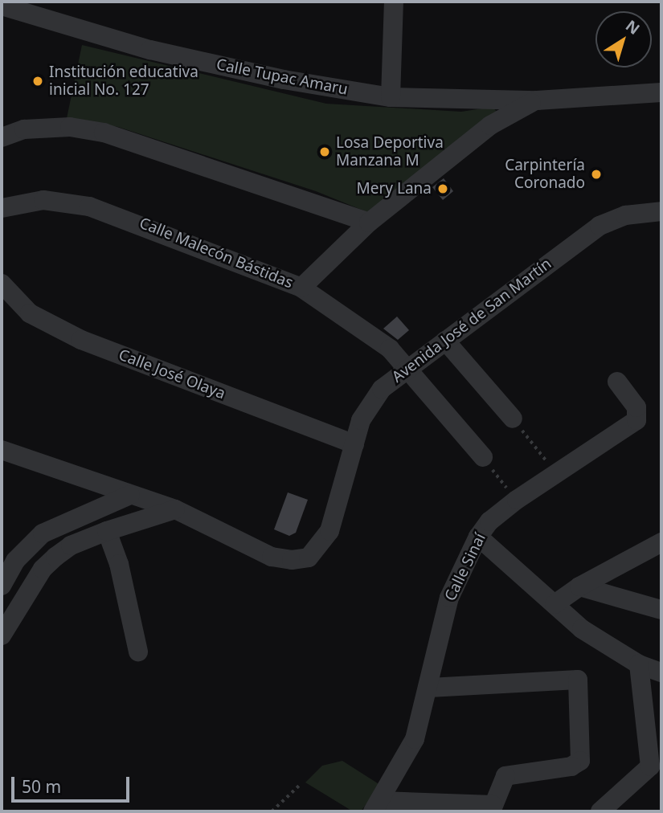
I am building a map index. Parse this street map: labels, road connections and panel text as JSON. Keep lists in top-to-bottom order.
{
  "streets": {
    "street": [
      "Calle Tupac Amaru",
      "Calle Malecón Bástidas",
      "Avenida José de San Martín",
      "Calle José Olaya",
      "Calle Sinaí"
    ]
  },
  "crossings": [
    ["Calle Malecón Bástidas", "Avenida José de San Martín"],
    ["Avenida José de San Martín", "Calle José Olaya"]
  ],
  "places": [
    "Institución educativa inicial No. 127",
    "Losa Deportiva Manzana M",
    "Carpintería Coronado",
    "Mery Lana"
  ],
  "scale_bar": "50 m",
  "north": "top right"
}
